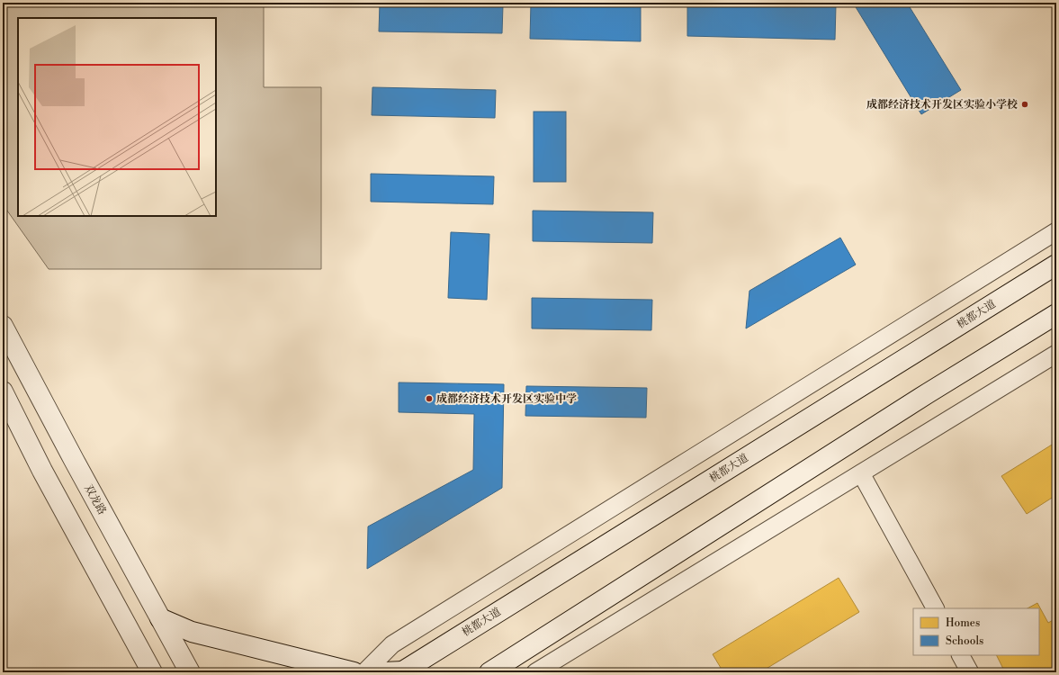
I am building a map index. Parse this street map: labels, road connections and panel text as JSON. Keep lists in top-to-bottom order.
{
  "streets": {
    "main road": ["桃都大道", "双龙路"]
  },
  "places": ["成都经济技术开发区实验小学校", "成都经济技术开发区实验中学"],
  "legend": ["Homes", "Schools"]
}
